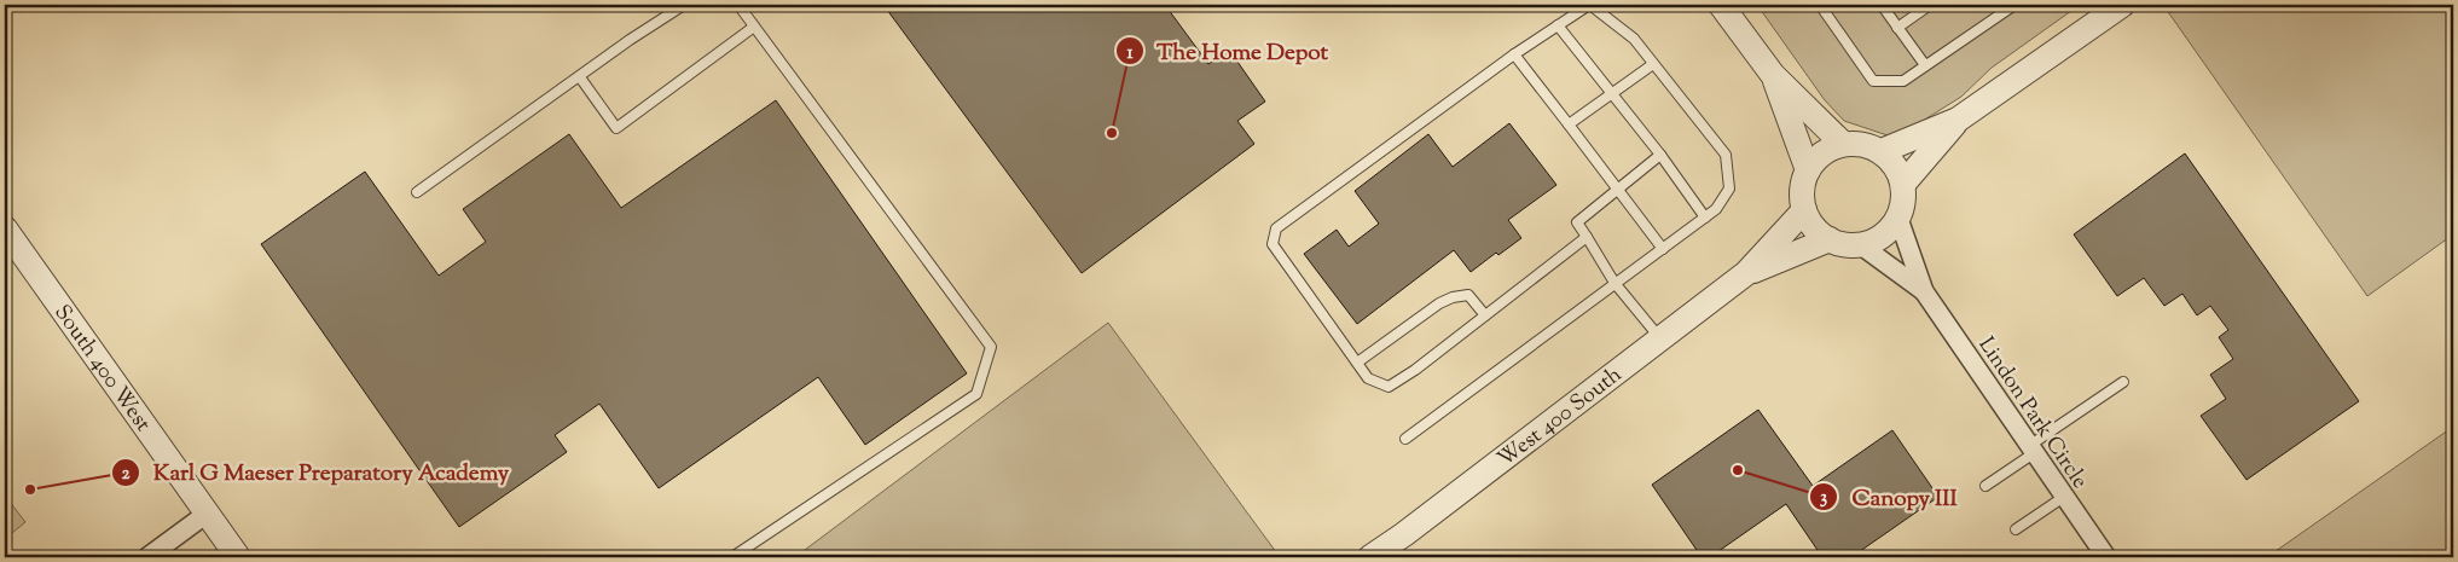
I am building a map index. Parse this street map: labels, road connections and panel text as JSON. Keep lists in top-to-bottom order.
{
  "streets": {
    "street": ["South 400 West", "Lindon Park Circle", "West 400 South"]
  },
  "places": ["The Home Depot", "Canopy III", "Karl G Maeser Preparatory Academy"]
}
